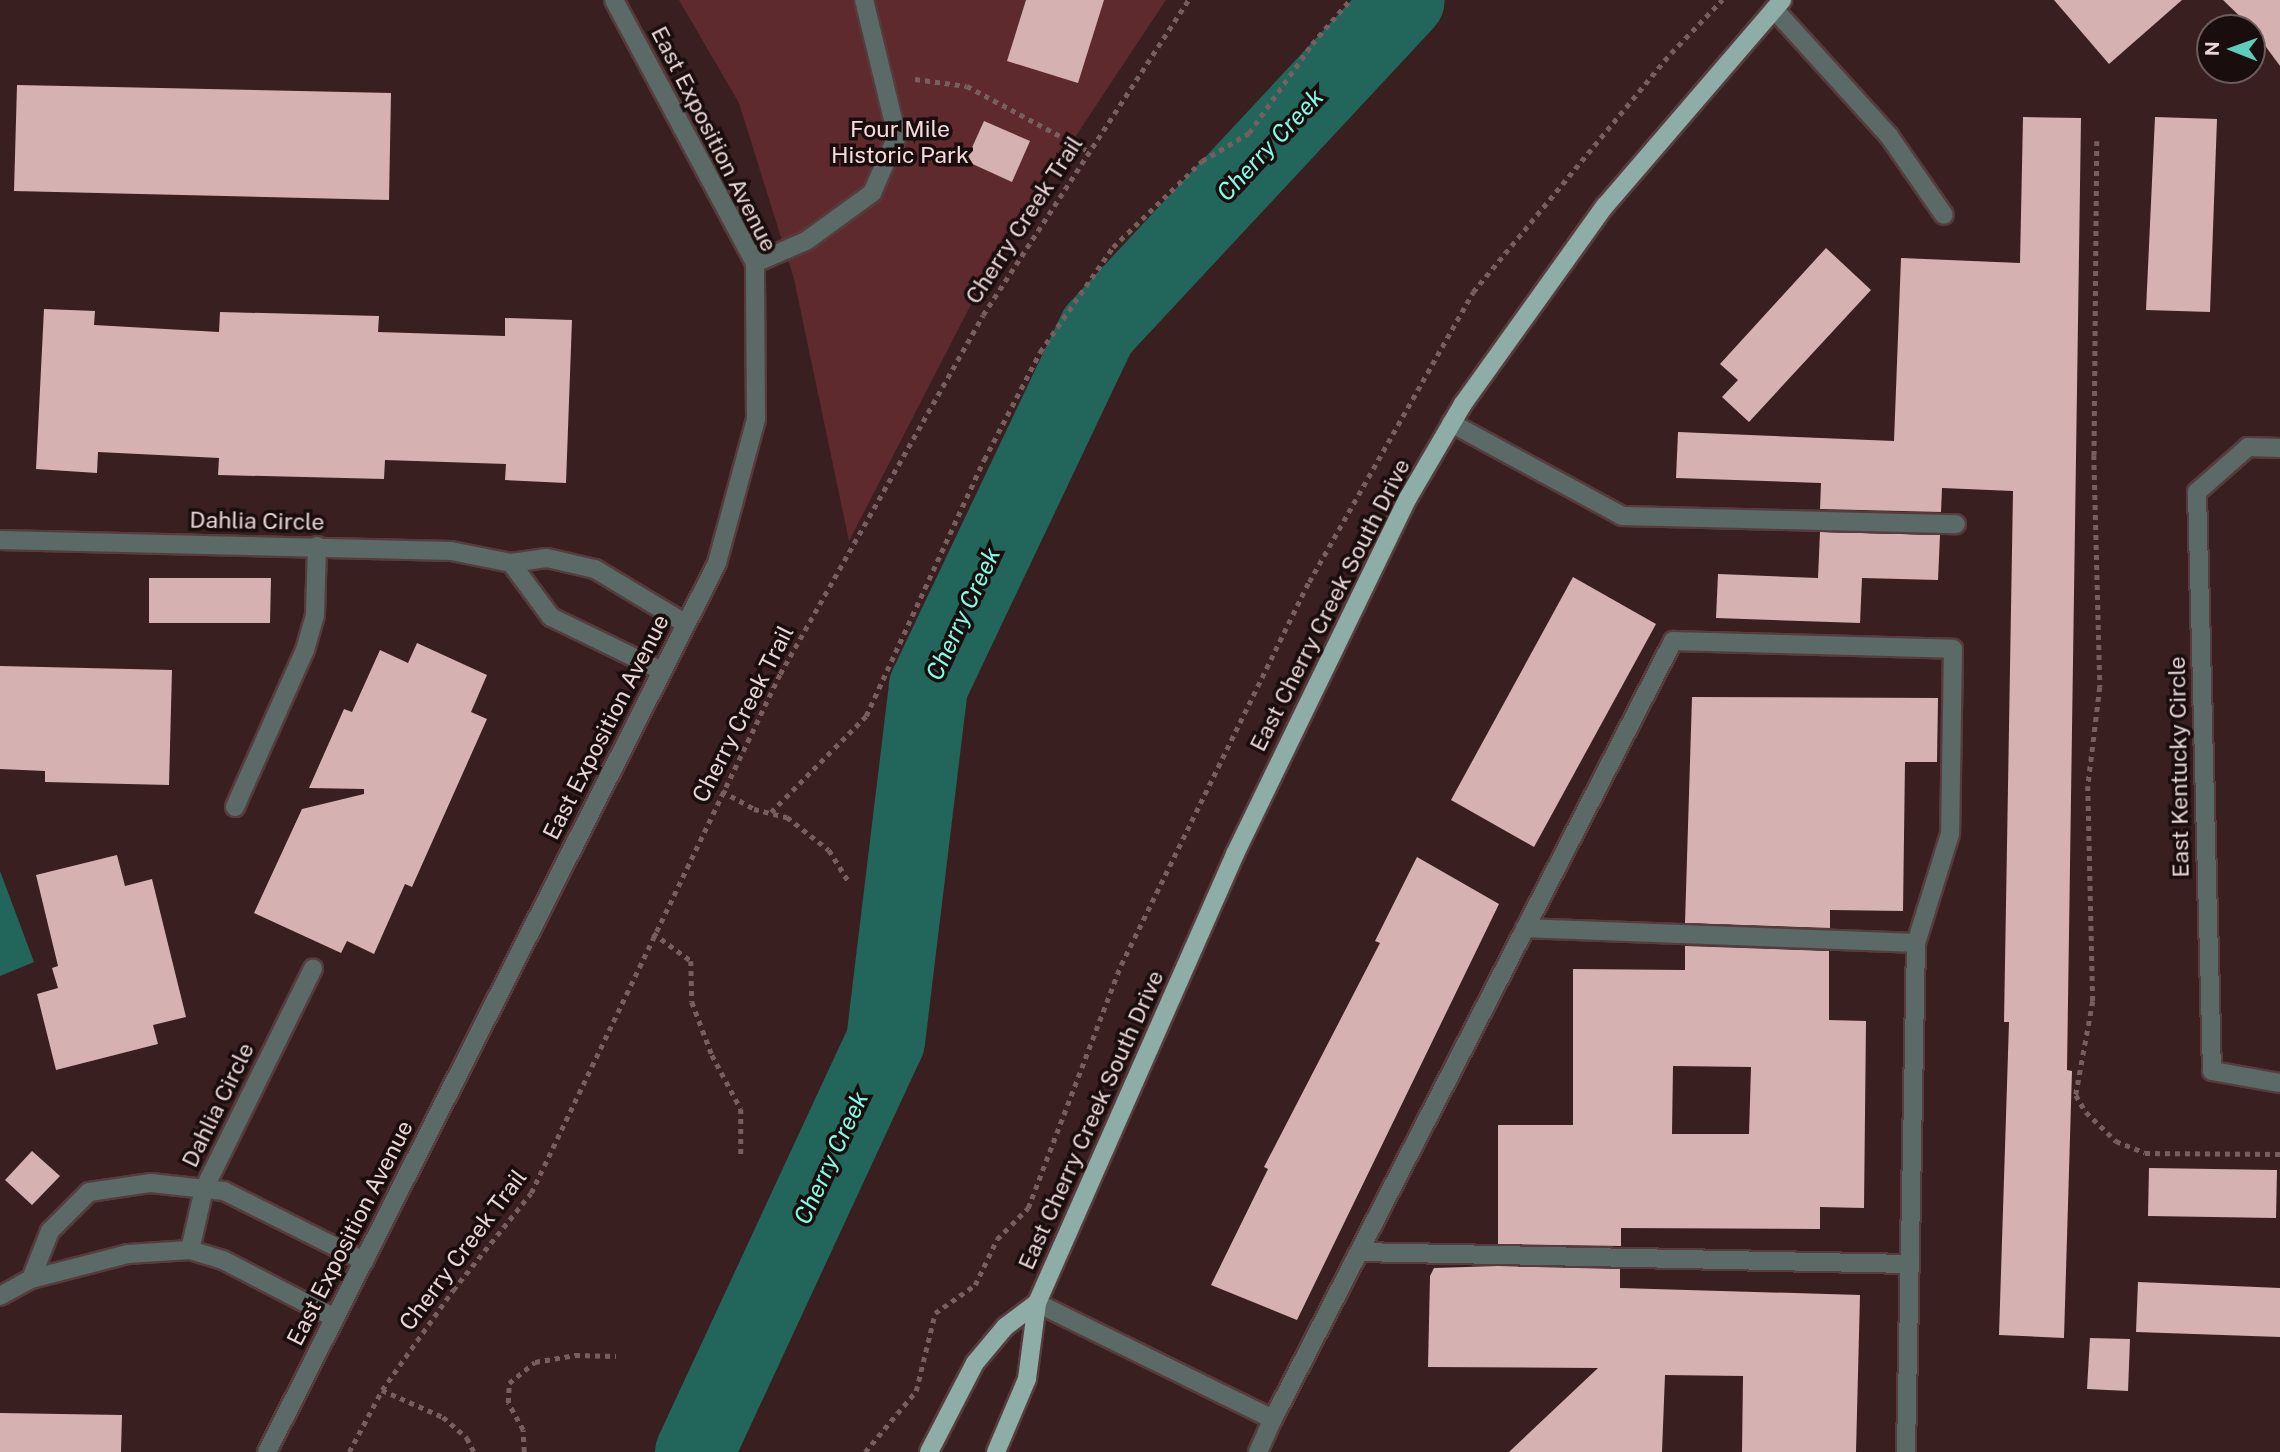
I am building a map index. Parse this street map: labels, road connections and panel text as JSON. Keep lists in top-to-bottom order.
{
  "streets": {
    "main road": ["East Cherry Creek South Drive"],
    "street": ["East Exposition Avenue", "Dahlia Circle", "East Kentucky Circle"],
    "path": ["Cherry Creek Trail"]
  },
  "crossings": [
    ["East Exposition Avenue", "Dahlia Circle"]
  ],
  "water": ["Cherry Creek"],
  "parks": ["Four Mile Historic Park"],
  "north": "left"
}
